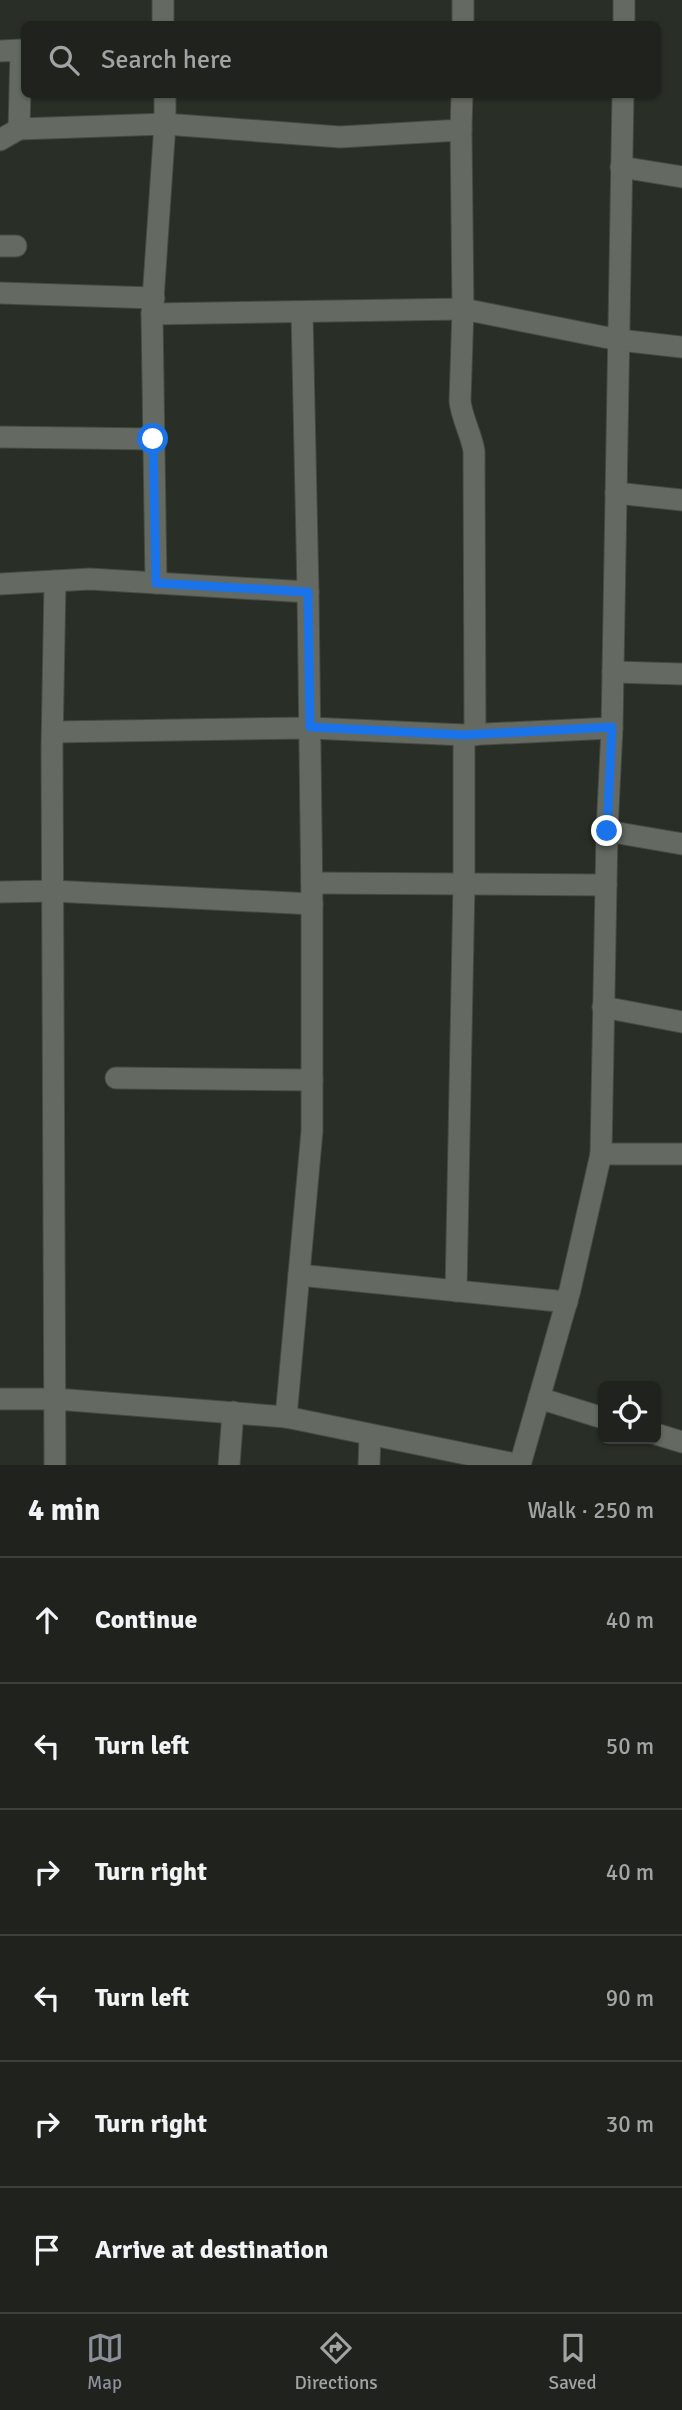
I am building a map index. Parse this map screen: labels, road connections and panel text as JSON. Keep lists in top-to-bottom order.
{
  "page": {
    "search": "Search here",
    "heading": ["4 min", "Walk · 250 m"],
    "list": [
      ["Continue", "40 m"],
      ["Turn left", "50 m"],
      ["Turn right", "40 m"],
      ["Turn left", "90 m"],
      ["Turn right", "30 m"],
      "Arrive at destination"
    ],
    "nav": ["Map", "Directions", "Saved"]
  }
}
